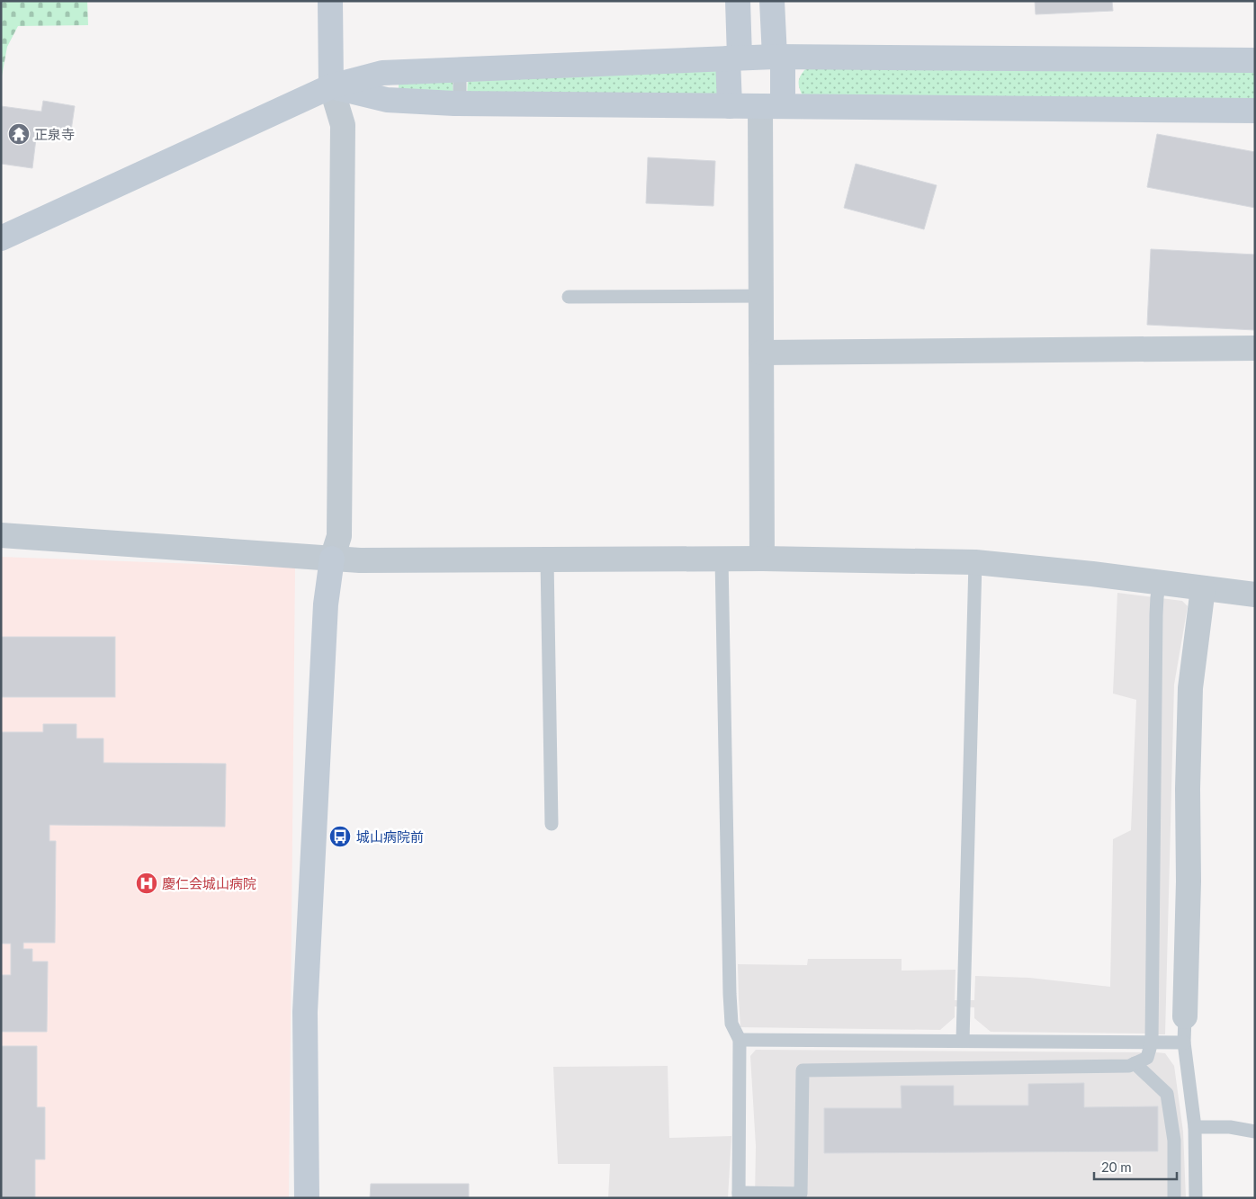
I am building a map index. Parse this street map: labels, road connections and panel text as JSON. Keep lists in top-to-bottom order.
{
  "places": {
    "temple": ["正泉寺"],
    "bus stop": ["城山病院前"],
    "hospital": ["慶仁会城山病院"]
  },
  "scale_bar": "20 m"
}
